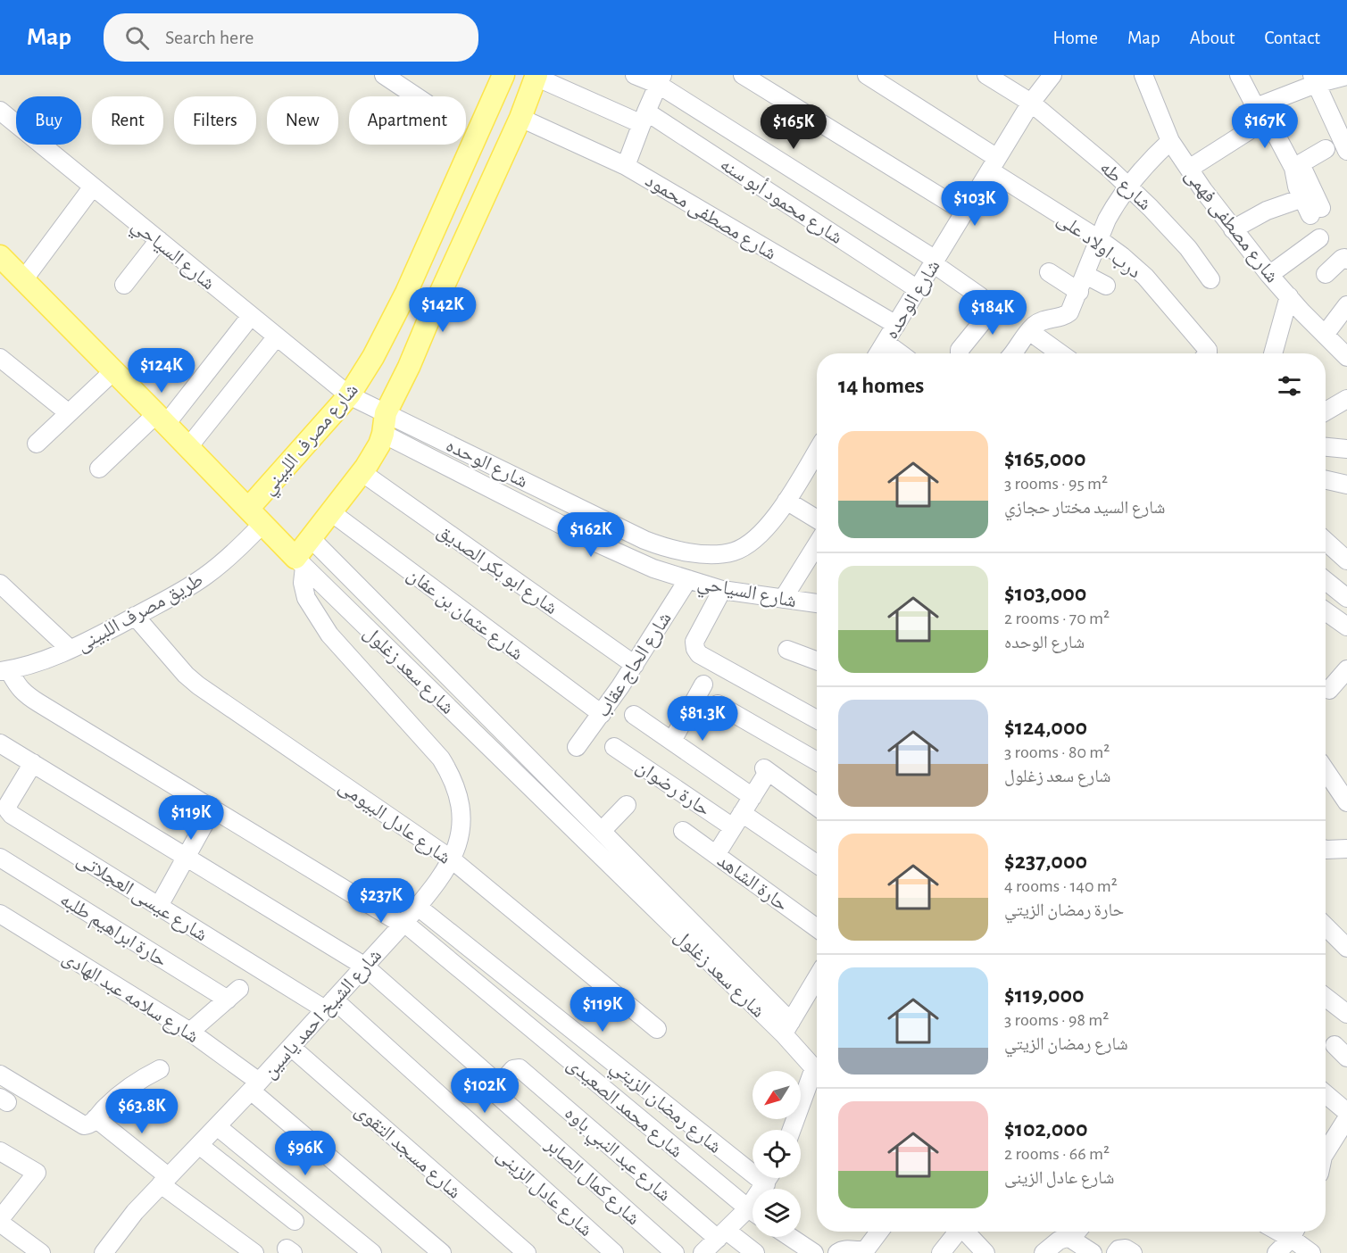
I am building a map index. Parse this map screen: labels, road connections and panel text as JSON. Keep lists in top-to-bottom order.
{
  "streets": {
    "main road": ["شارع مصرف اللبيني", "شارع سعد زغلول"],
    "street": [
      "شارع طه",
      "شارع محمود أبو سنه",
      "شارع مصطفى محمود",
      "شارع مصطفى فهمى",
      "درب اولاد على",
      "شارع السياحي",
      "شارع الوحده",
      "شارع ابو بكر الصديق",
      "طريق مصرف اللبينى",
      "شارع عثمان بن عفان",
      "شارع الحاج عقاب",
      "حارة رضوان",
      "شارع عادل البيومى",
      "حارة الشاهد",
      "شارع عيسى العجلاتى",
      "حارة ابراهيم طلبه",
      "شارع سلامه عبد الهادى",
      "شارع الشيخ احمد ياسين",
      "شارع رمضان الزيتي",
      "شارع محمد الصعيدى",
      "شارع مسجد التقوى",
      "شارع عبد النبي باوه",
      "شارع كمال الصابر",
      "شارع عادل الزينى"
    ]
  },
  "crossings": [
    ["شارع طه", "شارع الوحده"],
    ["شارع محمود أبو سنه", "شارع الوحده"],
    ["شارع مصطفى محمود", "شارع الوحده"],
    ["درب اولاد على", "شارع الوحده"],
    ["شارع السياحي", "شارع الوحده"],
    ["شارع السياحي", "شارع مصرف اللبيني"],
    ["شارع السياحي", "شارع الحاج عقاب"],
    ["شارع الوحده", "شارع مصرف اللبيني"],
    ["شارع مصرف اللبيني", "شارع سعد زغلول"],
    ["شارع ابو بكر الصديق", "شارع الحاج عقاب"],
    ["طريق مصرف اللبينى", "شارع سعد زغلول"],
    ["طريق مصرف اللبينى", "شارع عادل البيومى"],
    ["طريق مصرف اللبينى", "شارع محمد الصعيدى"],
    ["شارع عثمان بن عفان", "شارع الحاج عقاب"],
    ["شارع سعد زغلول", "شارع الشيخ احمد ياسين"],
    ["شارع عادل البيومى", "شارع الشيخ احمد ياسين"],
    ["شارع عيسى العجلاتى", "شارع الشيخ احمد ياسين"],
    ["شارع عيسى العجلاتى", "شارع كمال الصابر"],
    ["شارع عيسى العجلاتى", "شارع عادل الزينى"],
    ["حارة ابراهيم طلبه", "شارع سلامه عبد الهادى"],
    ["شارع سلامه عبد الهادى", "شارع الشيخ احمد ياسين"],
    ["شارع الشيخ احمد ياسين", "شارع رمضان الزيتي"],
    ["شارع الشيخ احمد ياسين", "شارع محمد الصعيدى"],
    ["شارع الشيخ احمد ياسين", "شارع مسجد التقوى"],
    ["شارع الشيخ احمد ياسين", "شارع كمال الصابر"],
    ["شارع الشيخ احمد ياسين", "شارع عادل الزينى"],
    ["شارع عبد النبي باوه", "شارع كمال الصابر"]
  ],
  "north": "bottom left",
  "page": {
    "header": "Map",
    "search": "Search here",
    "nav": [
      "Home",
      "Map",
      "About",
      "Contact"
    ],
    "chip": [
      "Buy",
      "Rent",
      "Filters",
      "New",
      "Apartment"
    ],
    "price": [
      "$167K",
      "$165K",
      "$103K",
      "$142K",
      "$184K",
      "$124K",
      "$162K",
      "$81.3K",
      "$119K",
      "$237K",
      "$119K",
      "$102K",
      "$63.8K",
      "$96K"
    ],
    "heading": "14 homes",
    "list": [
      {
        "name": "$165,000",
        "note": "3 rooms · 95 m² · شارع السيد مختار حجازي"
      },
      {
        "name": "$103,000",
        "note": "2 rooms · 70 m² · شارع الوحده"
      },
      {
        "name": "$124,000",
        "note": "3 rooms · 80 m² · شارع سعد زغلول"
      },
      {
        "name": "$237,000",
        "note": "4 rooms · 140 m² · حارة رمضان الزيتي"
      },
      {
        "name": "$119,000",
        "note": "3 rooms · 98 m² · شارع رمضان الزيتي"
      },
      {
        "name": "$102,000",
        "note": "2 rooms · 66 m² · شارع عادل الزينى"
      }
    ]
  }
}
